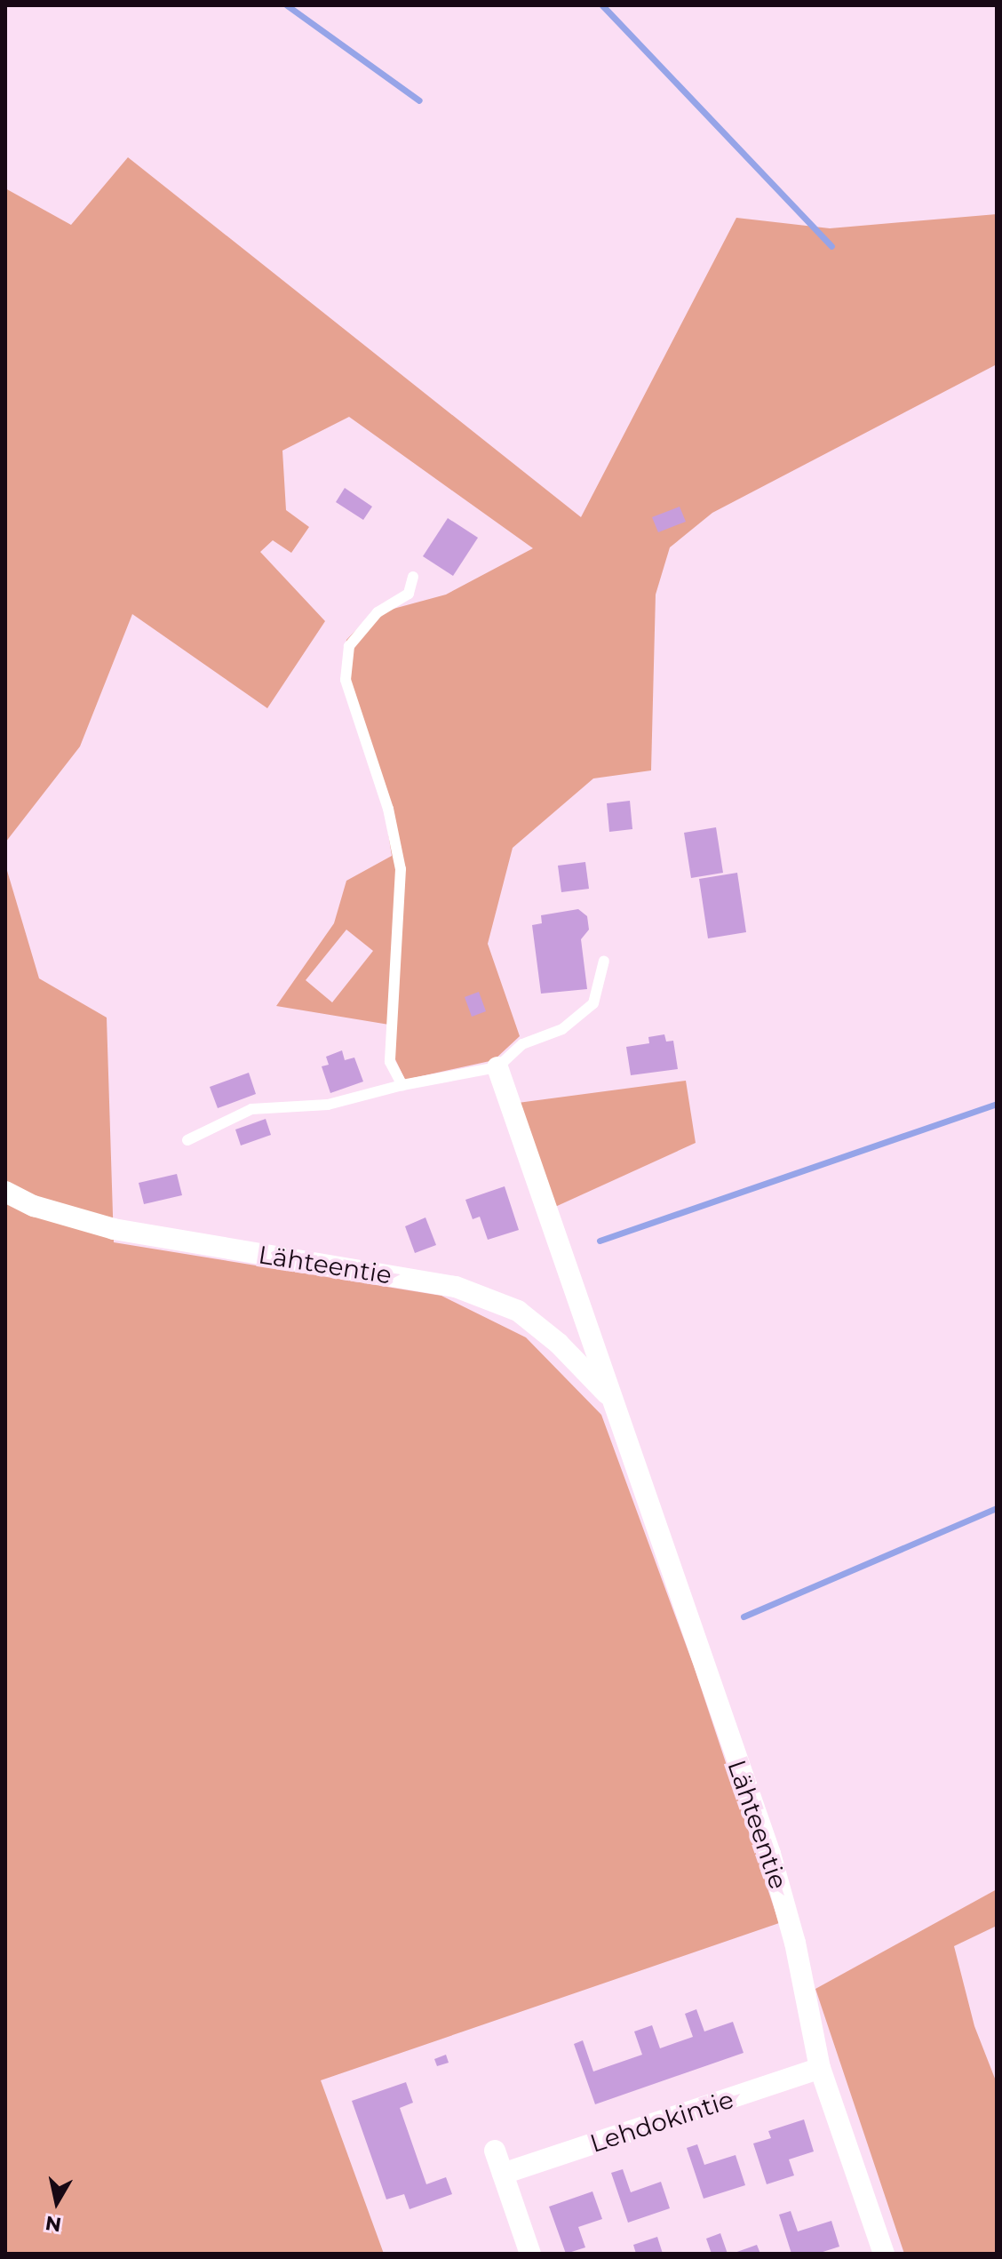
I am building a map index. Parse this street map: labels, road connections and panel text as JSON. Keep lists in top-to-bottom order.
{
  "streets": {
    "street": ["Lähteentie", "Lehdokintie"]
  },
  "crossings": [
    ["Lähteentie", "Lehdokintie"]
  ],
  "north": "bottom"
}
